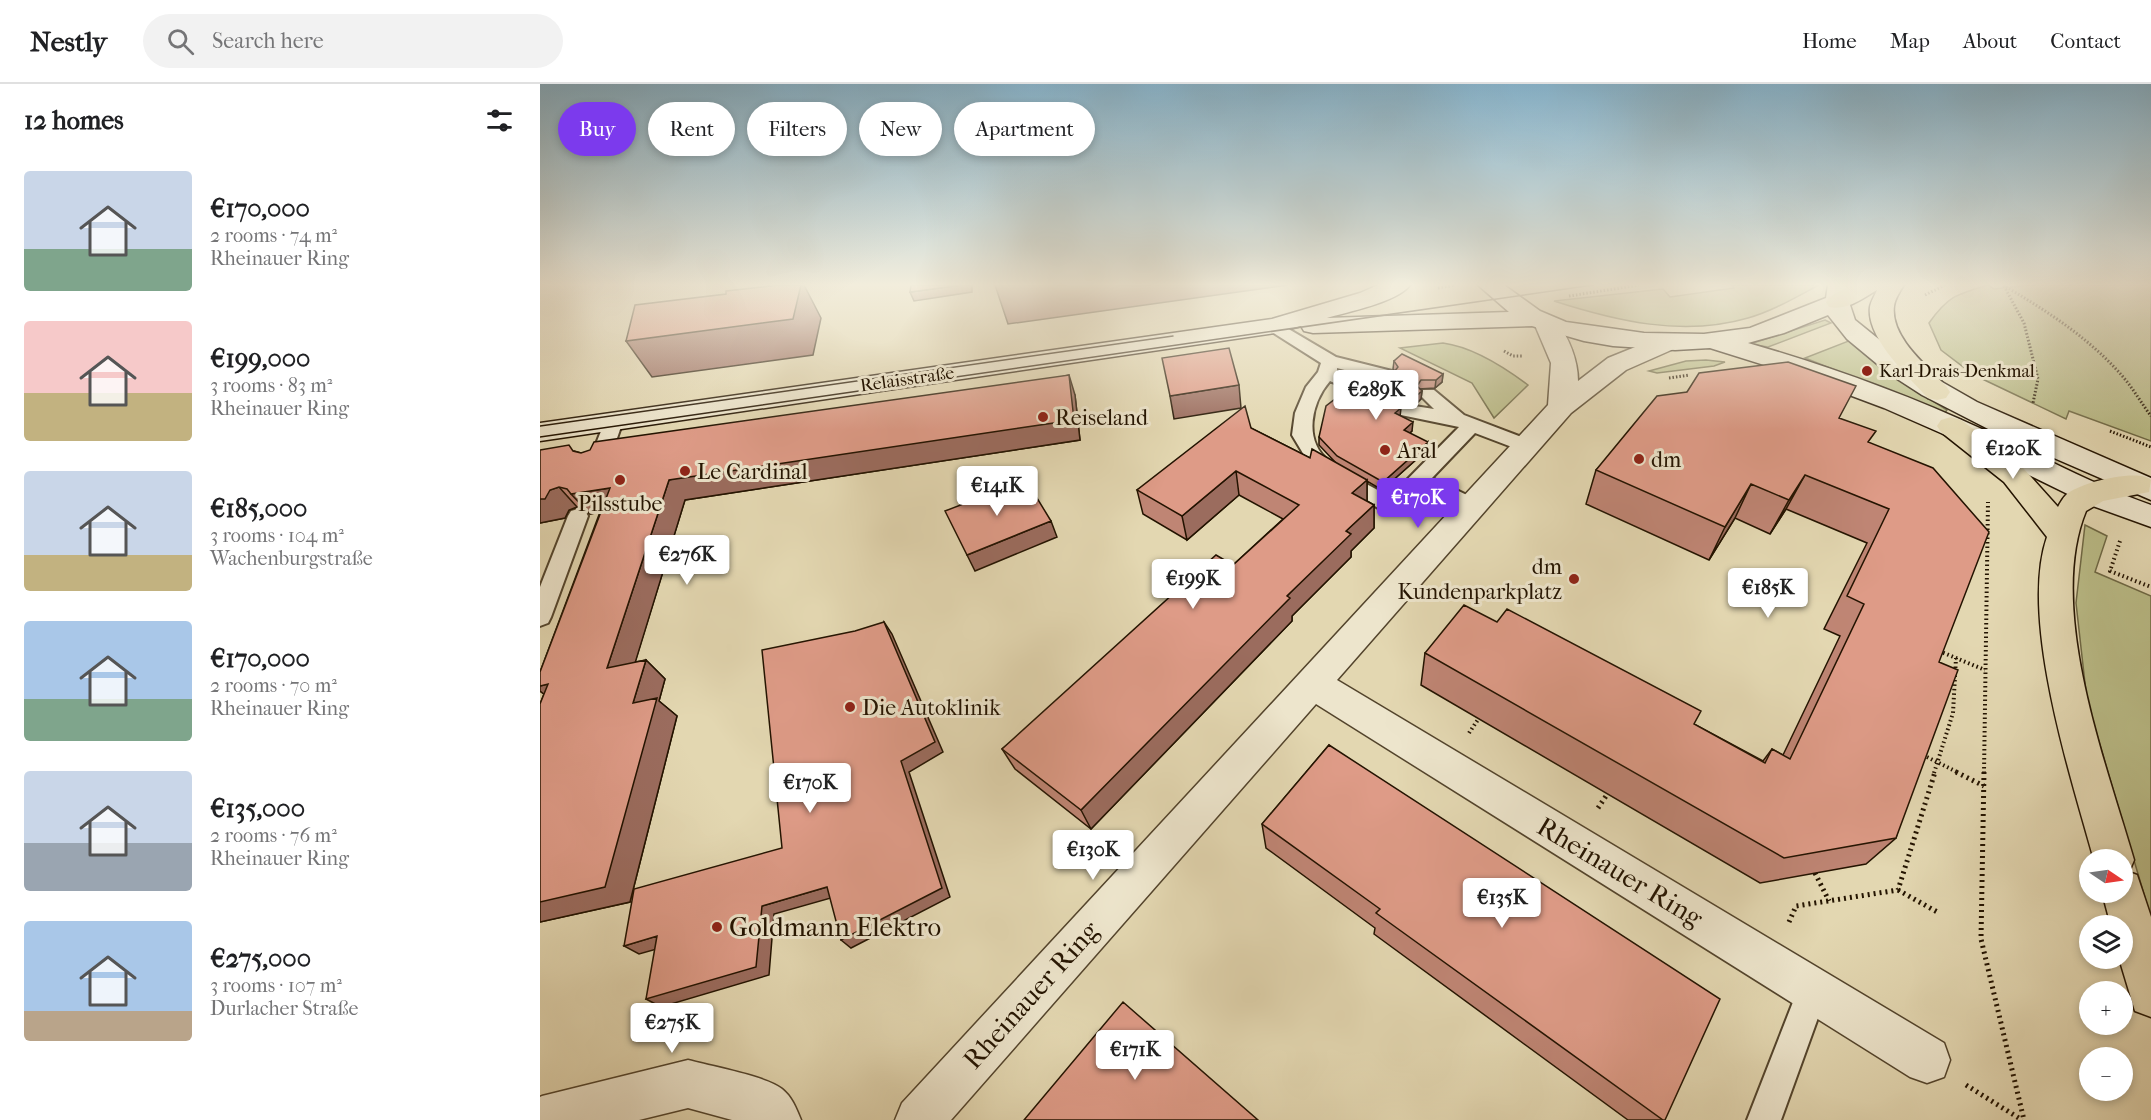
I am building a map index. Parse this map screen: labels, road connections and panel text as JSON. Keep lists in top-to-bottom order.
{
  "streets": {
    "main road": ["Relaisstraße", "Rheinauer Ring"]
  },
  "places": [
    "Karl-Drais-Denkmal",
    "Reiseland",
    "Aral",
    "dm",
    "Le Cardinal",
    "Pilsstube",
    "dm Kundenparkplatz",
    "Die Autoklinik",
    "Goldmann Elektro"
  ],
  "north": "right",
  "page": {
    "header": "Nestly",
    "search": "Search here",
    "nav": [
      "Home",
      "Map",
      "About",
      "Contact"
    ],
    "heading": "12 homes",
    "chip": [
      "Buy",
      "Rent",
      "Filters",
      "New",
      "Apartment"
    ],
    "list": [
      {
        "name": "€170,000",
        "note": "2 rooms · 74 m² · Rheinauer Ring"
      },
      {
        "name": "€199,000",
        "note": "3 rooms · 83 m² · Rheinauer Ring"
      },
      {
        "name": "€185,000",
        "note": "3 rooms · 104 m² · Wachenburgstraße"
      },
      {
        "name": "€170,000",
        "note": "2 rooms · 70 m² · Rheinauer Ring"
      },
      {
        "name": "€135,000",
        "note": "2 rooms · 76 m² · Rheinauer Ring"
      },
      {
        "name": "€275,000",
        "note": "3 rooms · 107 m² · Durlacher Straße"
      }
    ],
    "price": [
      "€289K",
      "€120K",
      "€141K",
      "€170K",
      "€276K",
      "€199K",
      "€185K",
      "€170K",
      "€130K",
      "€135K",
      "€275K",
      "€171K"
    ],
    "map_buttons": ["+", "−"]
  }
}
